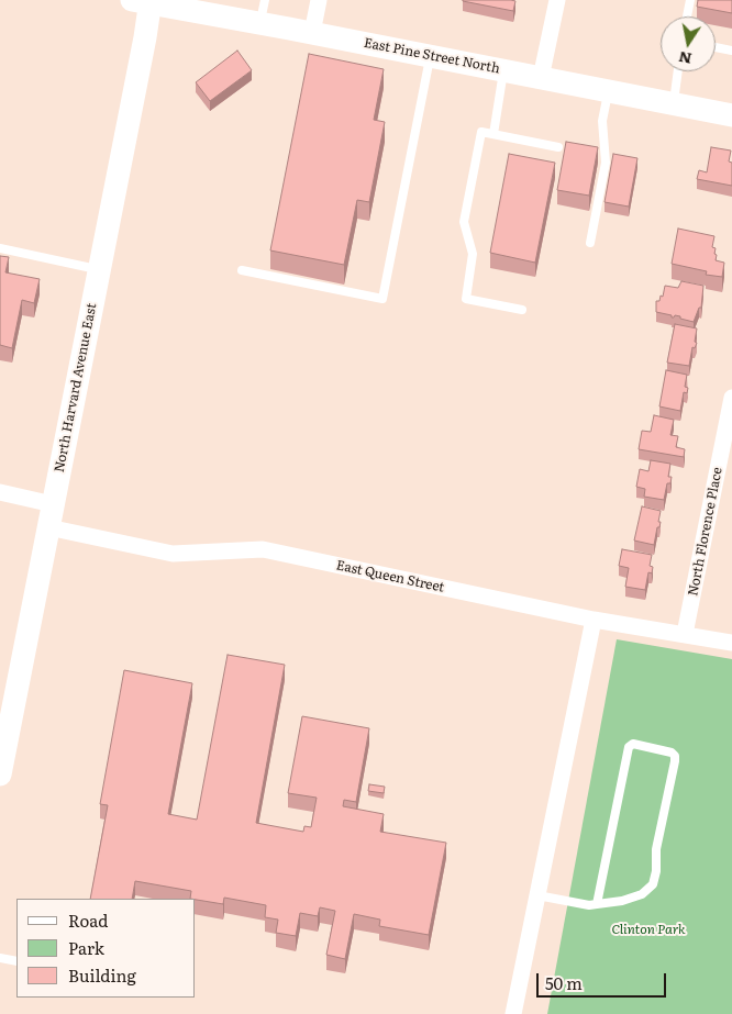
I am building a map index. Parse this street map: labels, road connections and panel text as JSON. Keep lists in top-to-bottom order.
{
  "streets": {
    "main road": ["East Pine Street North", "North Harvard Avenue East"],
    "street": ["North Florence Place", "East Queen Street"]
  },
  "crossings": [
    ["East Pine Street North", "North Harvard Avenue East"],
    ["North Harvard Avenue East", "East Queen Street"],
    ["North Florence Place", "East Queen Street"]
  ],
  "parks": ["Clinton Park"],
  "legend": ["Road", "Park", "Building"],
  "scale_bar": "50 m",
  "north": "bottom"
}
